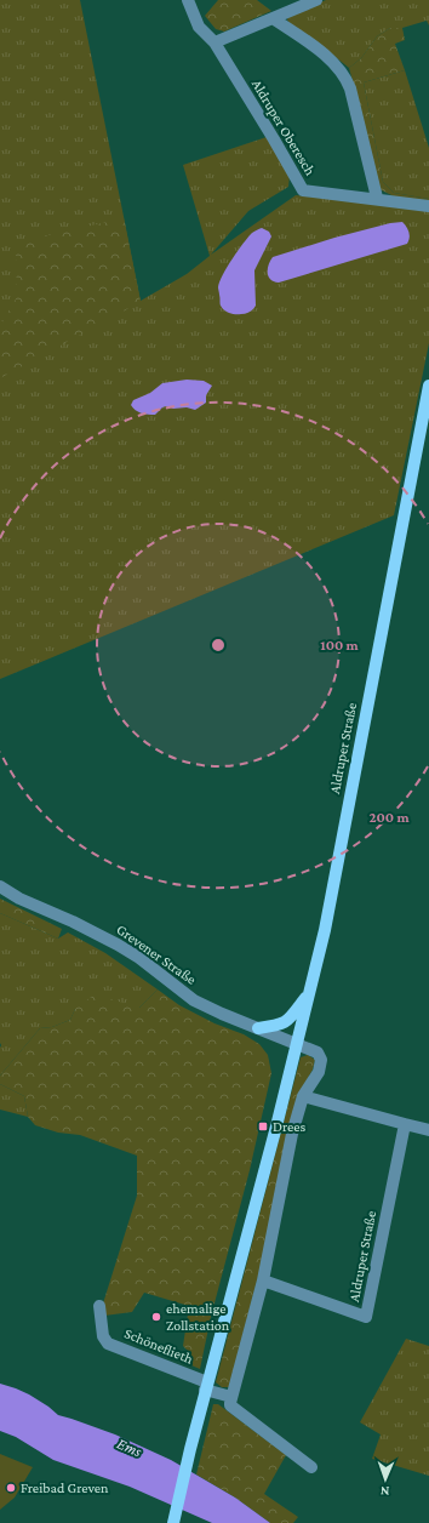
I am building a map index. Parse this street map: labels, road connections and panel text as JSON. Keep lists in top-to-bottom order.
{
  "streets": {
    "main road": ["Aldruper Straße"],
    "street": ["Aldruper Oberesch", "Grevener Straße", "Schöneflieth"]
  },
  "crossings": [
    ["Aldruper Straße", "Grevener Straße"],
    ["Aldruper Straße", "Schöneflieth"]
  ],
  "water": ["Ems"],
  "places": {
    "transit": ["Drees"],
    "other": ["ehemalige Zollstation", "Freibad Greven"]
  },
  "north": "bottom",
  "rings": ["100 m", "200 m"]
}
